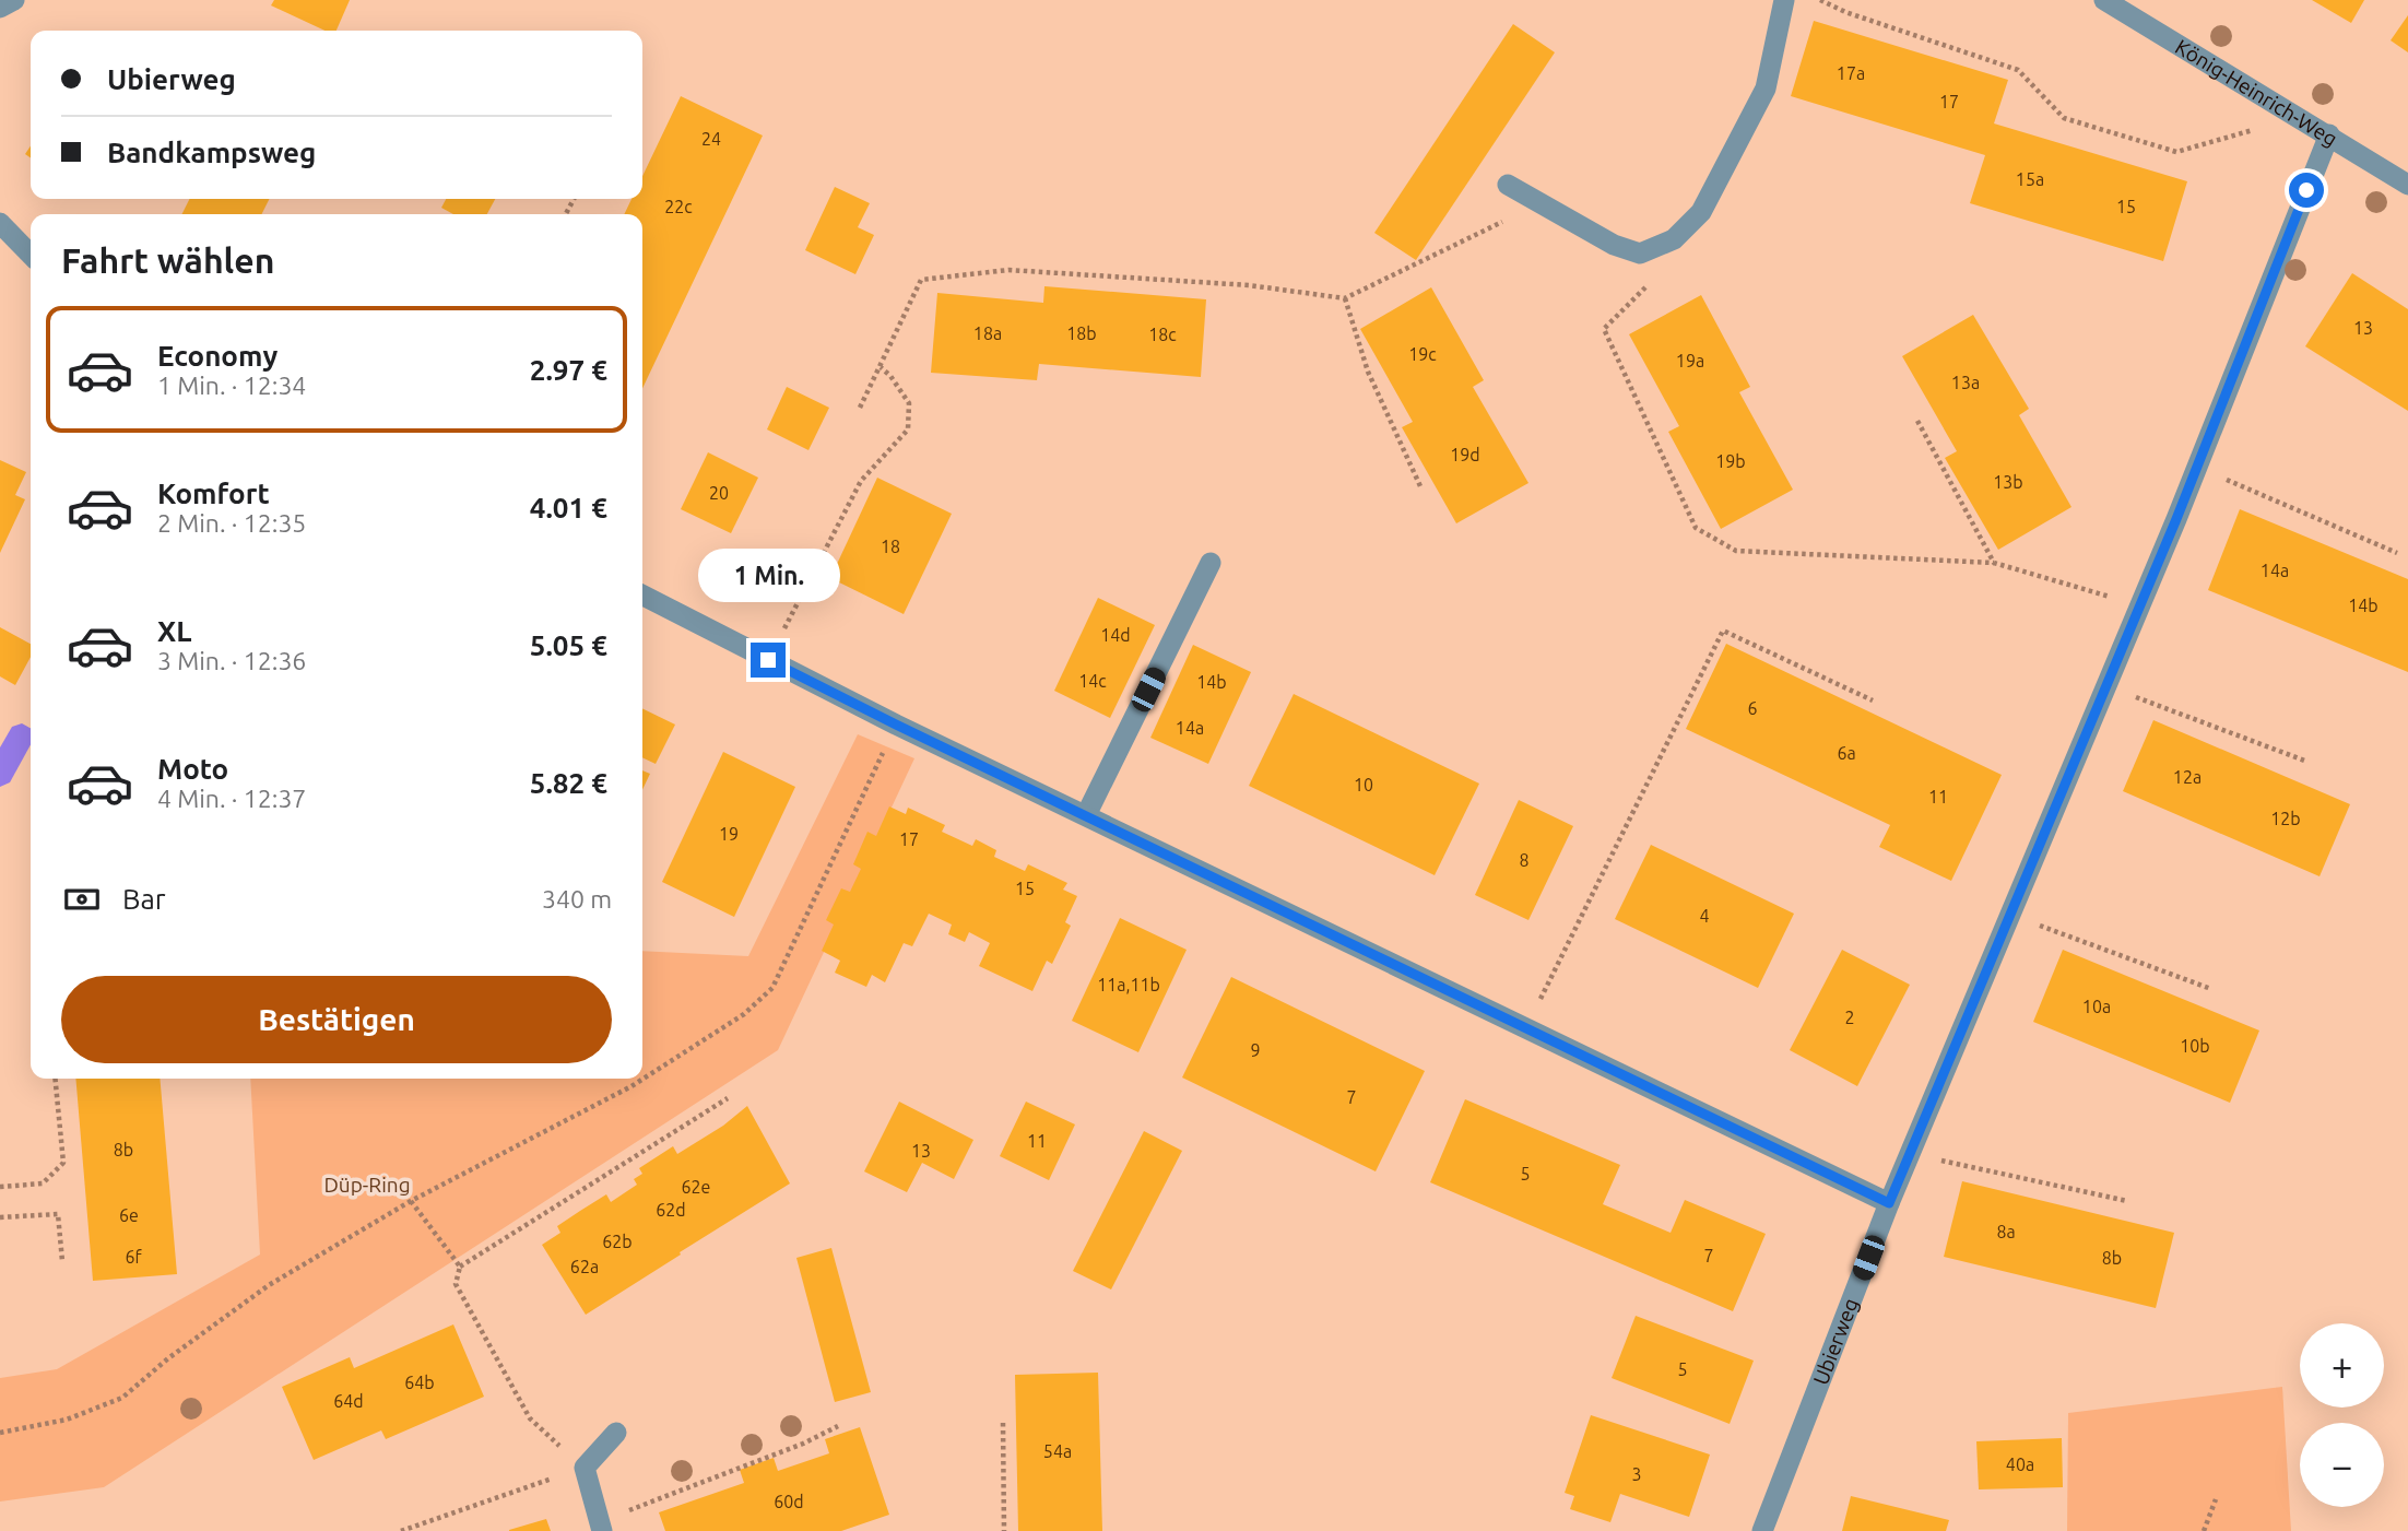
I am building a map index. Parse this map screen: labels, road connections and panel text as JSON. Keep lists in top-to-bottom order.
{
  "streets": {
    "street": ["König-Heinrich-Weg", "Ubierweg"]
  },
  "crossings": [
    ["König-Heinrich-Weg", "Ubierweg"]
  ],
  "parks": ["Düp-Ring"],
  "house_numbers": [
    "17a",
    "17",
    "24",
    "15a",
    "22c",
    "15",
    "13",
    "18a",
    "18b",
    "18c",
    "19c",
    "19a",
    "13a",
    "19d",
    "19b",
    "13b",
    "20",
    "18",
    "14a",
    "14b",
    "14d",
    "14c",
    "14b",
    "6",
    "14a",
    "6a",
    "12a",
    "10",
    "11",
    "12b",
    "19",
    "17",
    "8",
    "15",
    "4",
    "11a,11b",
    "10a",
    "2",
    "10b",
    "9",
    "7",
    "11",
    "8b",
    "13",
    "5",
    "62e",
    "62d",
    "6e",
    "8a",
    "62b",
    "7",
    "6f",
    "8b",
    "62a",
    "5",
    "64b",
    "64d",
    "54a",
    "40a",
    "3",
    "60d"
  ],
  "page": {
    "banner": ["Ubierweg", "Bandkampsweg"],
    "heading": "Fahrt wählen",
    "list": [
      {
        "name": "Economy",
        "note": "1 Min. · 12:34",
        "value": "2.97 €"
      },
      {
        "name": "Komfort",
        "note": "2 Min. · 12:35",
        "value": "4.01 €"
      },
      {
        "name": "XL",
        "note": "3 Min. · 12:36",
        "value": "5.05 €"
      },
      {
        "name": "Moto",
        "note": "4 Min. · 12:37",
        "value": "5.82 €"
      }
    ],
    "bubble": "1 Min.",
    "pay": ["Bar", "340 m"],
    "buttons": "Bestätigen",
    "map_buttons": ["+", "−"]
  }
}
